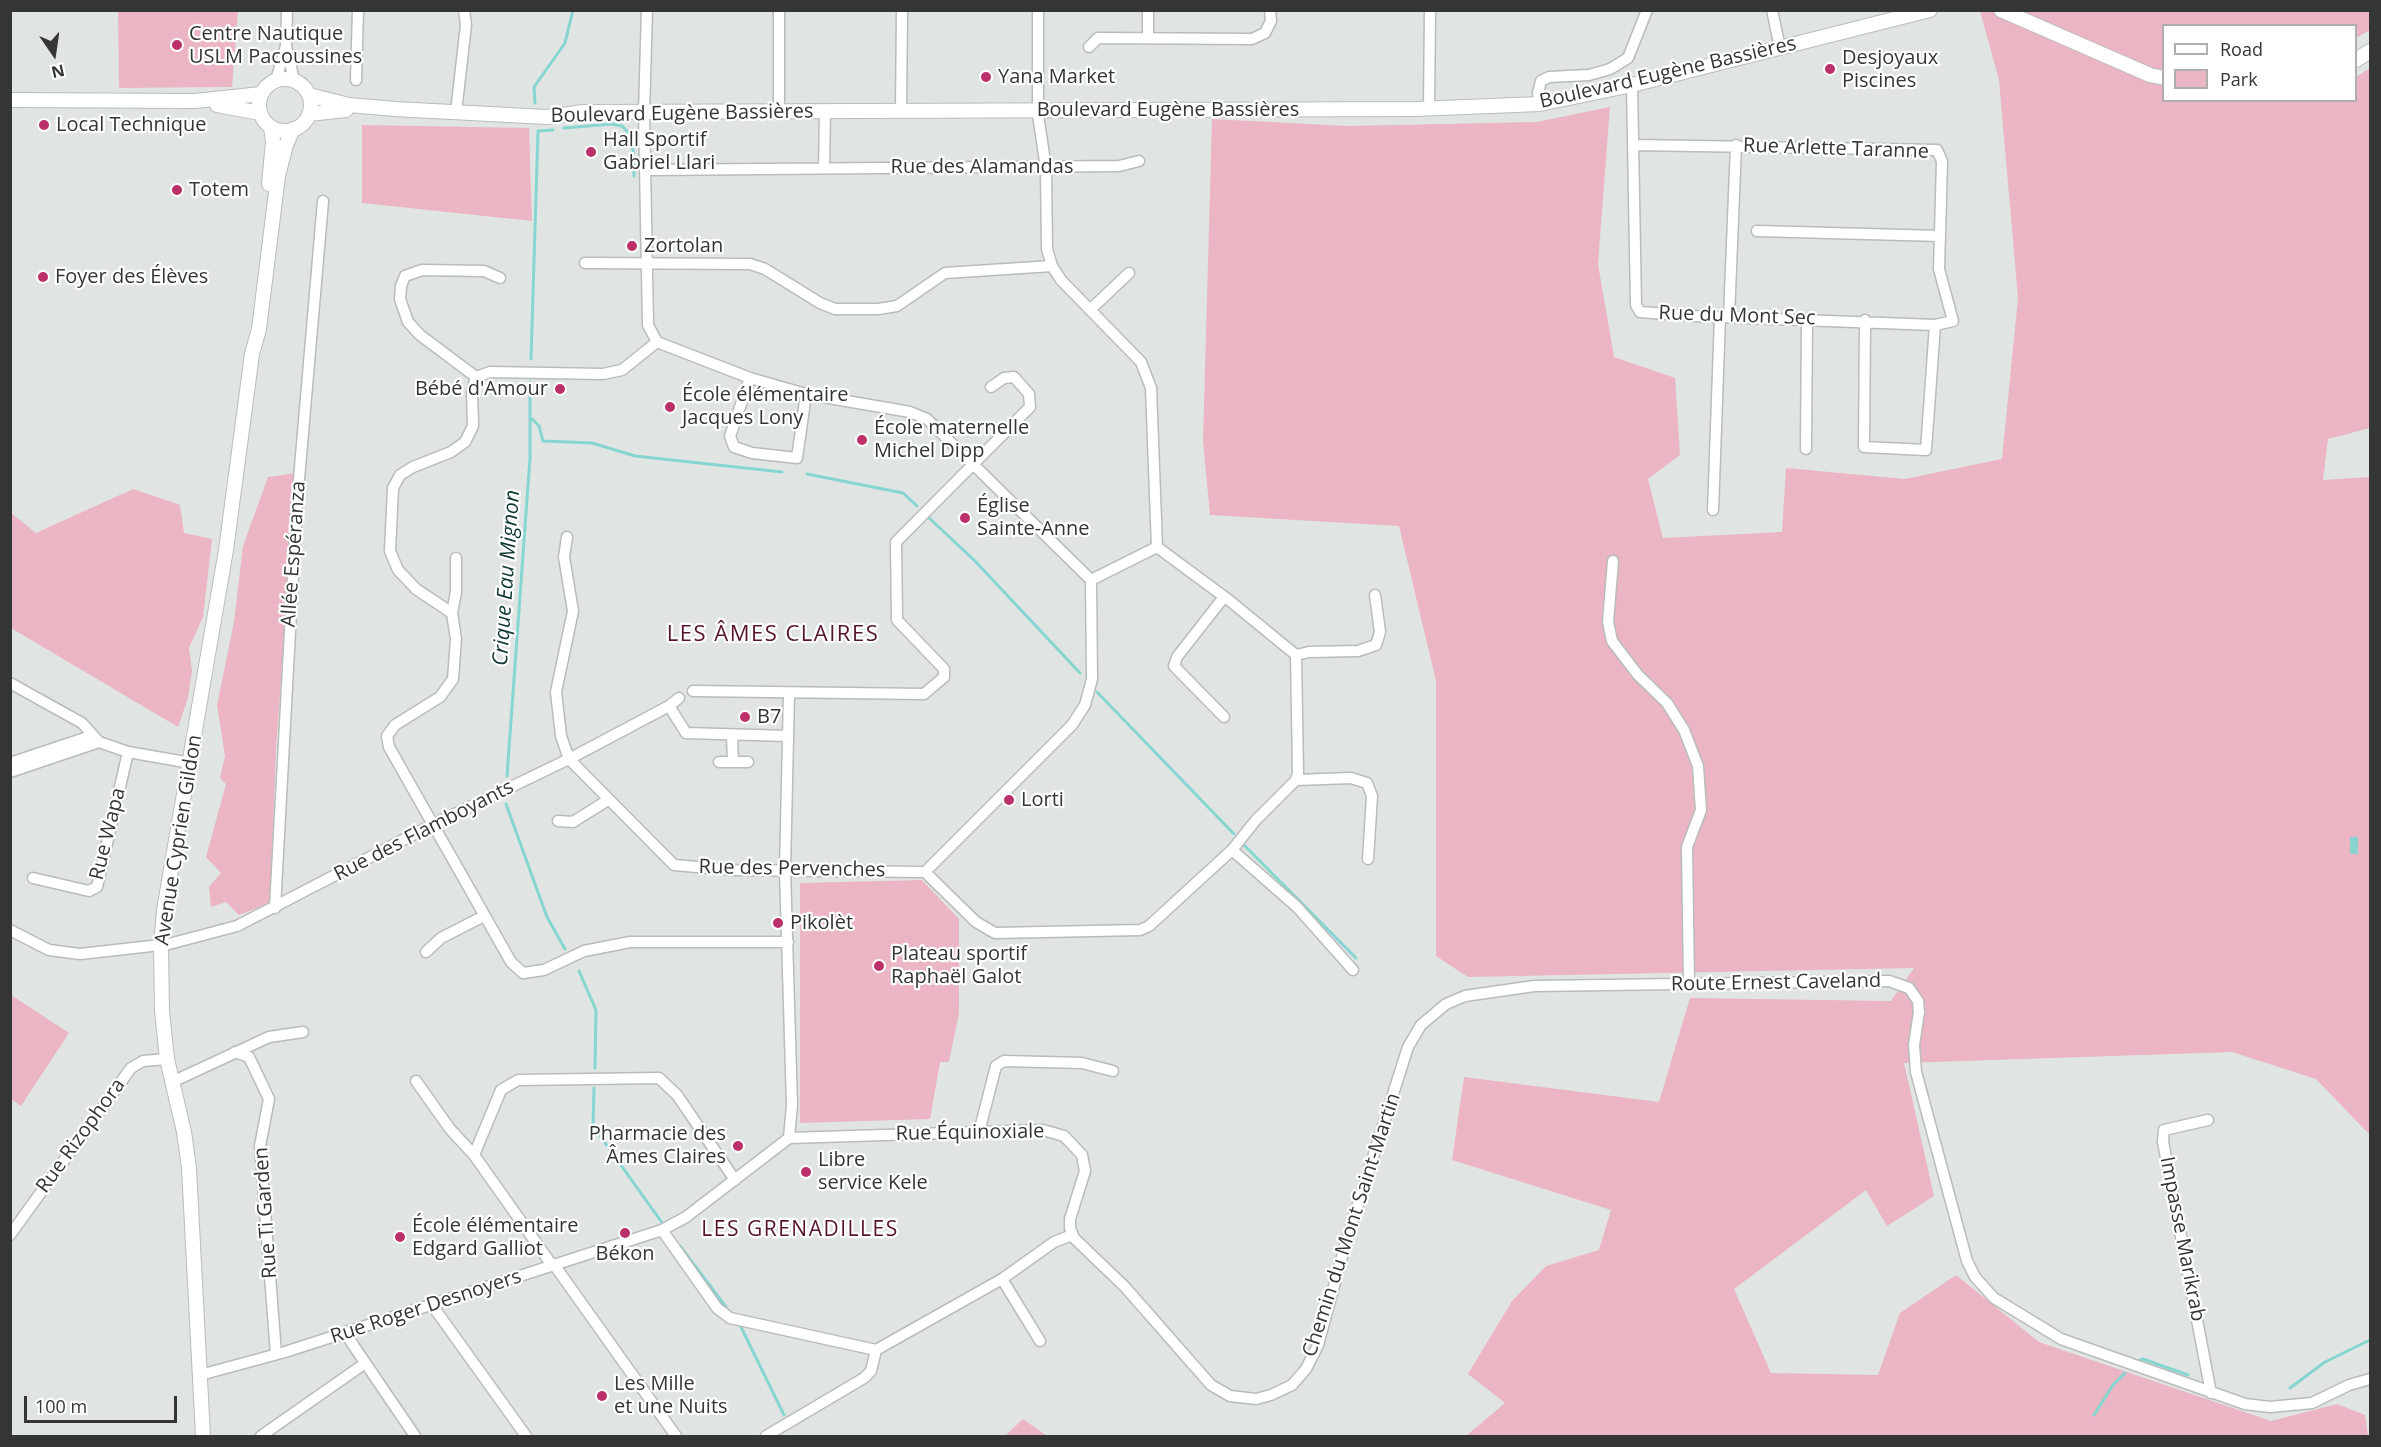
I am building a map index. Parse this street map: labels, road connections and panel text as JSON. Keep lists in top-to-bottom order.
{
  "streets": {
    "street": [
      "Boulevard Eugène Bassières",
      "Rue Arlette Taranne",
      "Rue des Alamandas",
      "Rue du Mont Sec",
      "Allée Espéranza",
      "Rue des Flamboyants",
      "Rue Wapa",
      "Avenue Cyprien Gildon",
      "Rue des Pervenches",
      "Route Ernest Caveland",
      "Rue Équinoxiale",
      "Rue Rizophora",
      "Rue Ti Garden",
      "Chemin du Mont Saint-Martin",
      "Impasse Marikrab",
      "Rue Roger Desnoyers"
    ]
  },
  "crossings": [
    ["Boulevard Eugène Bassières", "Rue du Mont Sec"],
    ["Boulevard Eugène Bassières", "Avenue Cyprien Gildon"],
    ["Rue Arlette Taranne", "Rue du Mont Sec"],
    ["Allée Espéranza", "Rue des Flamboyants"],
    ["Rue des Flamboyants", "Avenue Cyprien Gildon"],
    ["Rue des Flamboyants", "Rue des Pervenches"],
    ["Avenue Cyprien Gildon", "Rue Rizophora"],
    ["Avenue Cyprien Gildon", "Rue Roger Desnoyers"],
    ["Route Ernest Caveland", "Chemin du Mont Saint-Martin"],
    ["Route Ernest Caveland", "Impasse Marikrab"],
    ["Rue Équinoxiale", "Chemin du Mont Saint-Martin"],
    ["Rue Équinoxiale", "Rue Roger Desnoyers"],
    ["Rue Ti Garden", "Rue Roger Desnoyers"]
  ],
  "districts": ["LES ÂMES CLAIRES", "LES GRENADILLES"],
  "water": ["Crique Eau Mignon"],
  "places": [
    "Centre Nautique USLM Pacoussines",
    "Desjoyaux Piscines",
    "Yana Market",
    "Local Technique",
    "Hall Sportif Gabriel Llari",
    "Totem",
    "Zortolan",
    "Foyer des Élèves",
    "Bébé d'Amour",
    "École élémentaire Jacques Lony",
    "École maternelle Michel Dipp",
    "Église Sainte-Anne",
    "B7",
    "Lorti",
    "Pikolèt",
    "Plateau sportif Raphaël Galot",
    "Pharmacie des Âmes Claires",
    "Libre service Kele",
    "Békon",
    "École élémentaire Edgard Galliot",
    "Les Mille et une Nuits"
  ],
  "legend": ["Road", "Park"],
  "scale_bar": "100 m",
  "north": "bottom"
}
